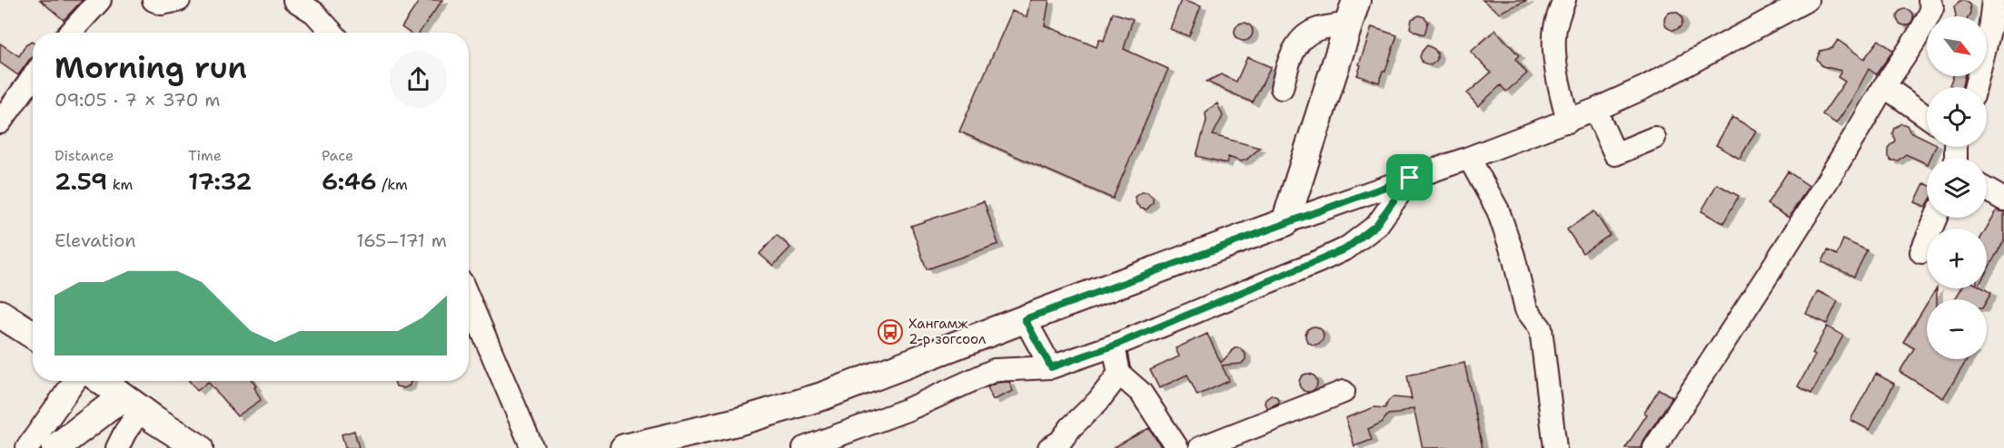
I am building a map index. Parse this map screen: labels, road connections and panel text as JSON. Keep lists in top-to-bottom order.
{
  "places": {
    "bus stop": ["Хангамж 2-р зогсоол"]
  },
  "north": "bottom right",
  "page": {
    "map_buttons": ["+", "−"],
    "heading": ["Morning run", "09:05 · 7 × 370 m"],
    "stats": [
      ["Distance", "2.59 km"],
      ["Time", "17:32"],
      ["Pace", "6:46 /km"]
    ],
    "chart": ["Elevation", "165–171 m"]
  }
}
